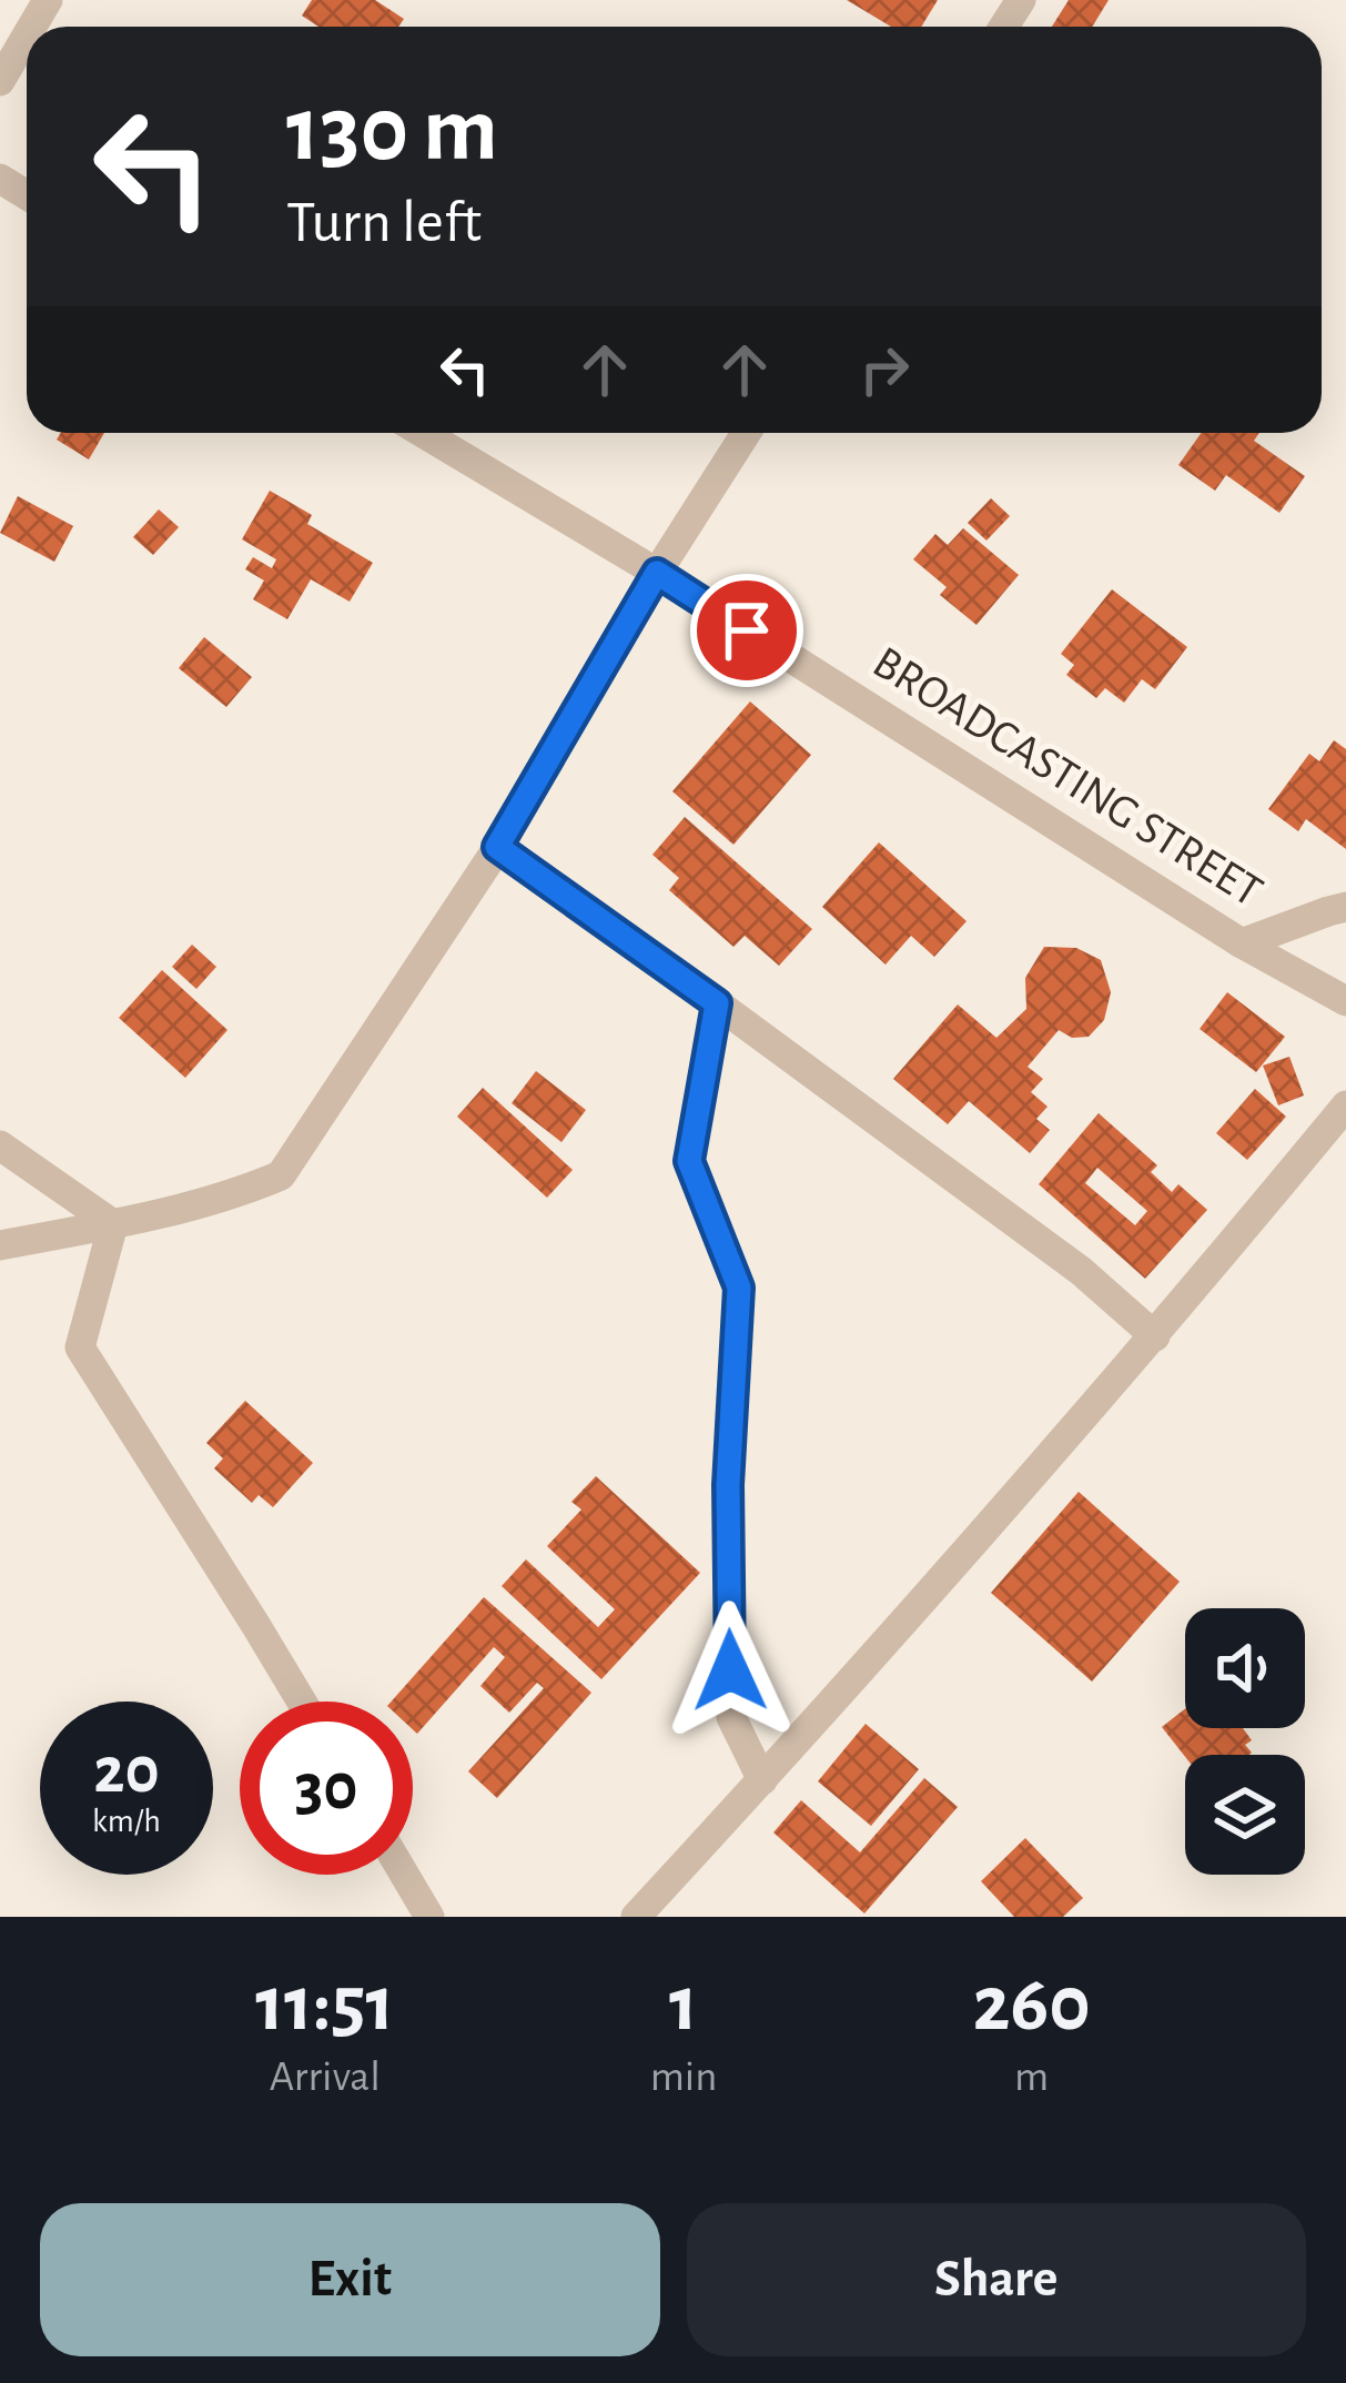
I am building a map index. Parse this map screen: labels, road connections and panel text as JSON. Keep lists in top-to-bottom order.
{
  "streets": {
    "street": ["BROADCASTING STREET"]
  },
  "page": {
    "turn": ["130 m", "Turn left"],
    "speed": "20 km/h",
    "limit": "30",
    "eta": [
      "11:51",
      "Arrival",
      "1",
      "min",
      "260",
      "m"
    ],
    "buttons": ["Exit", "Share"]
  }
}
